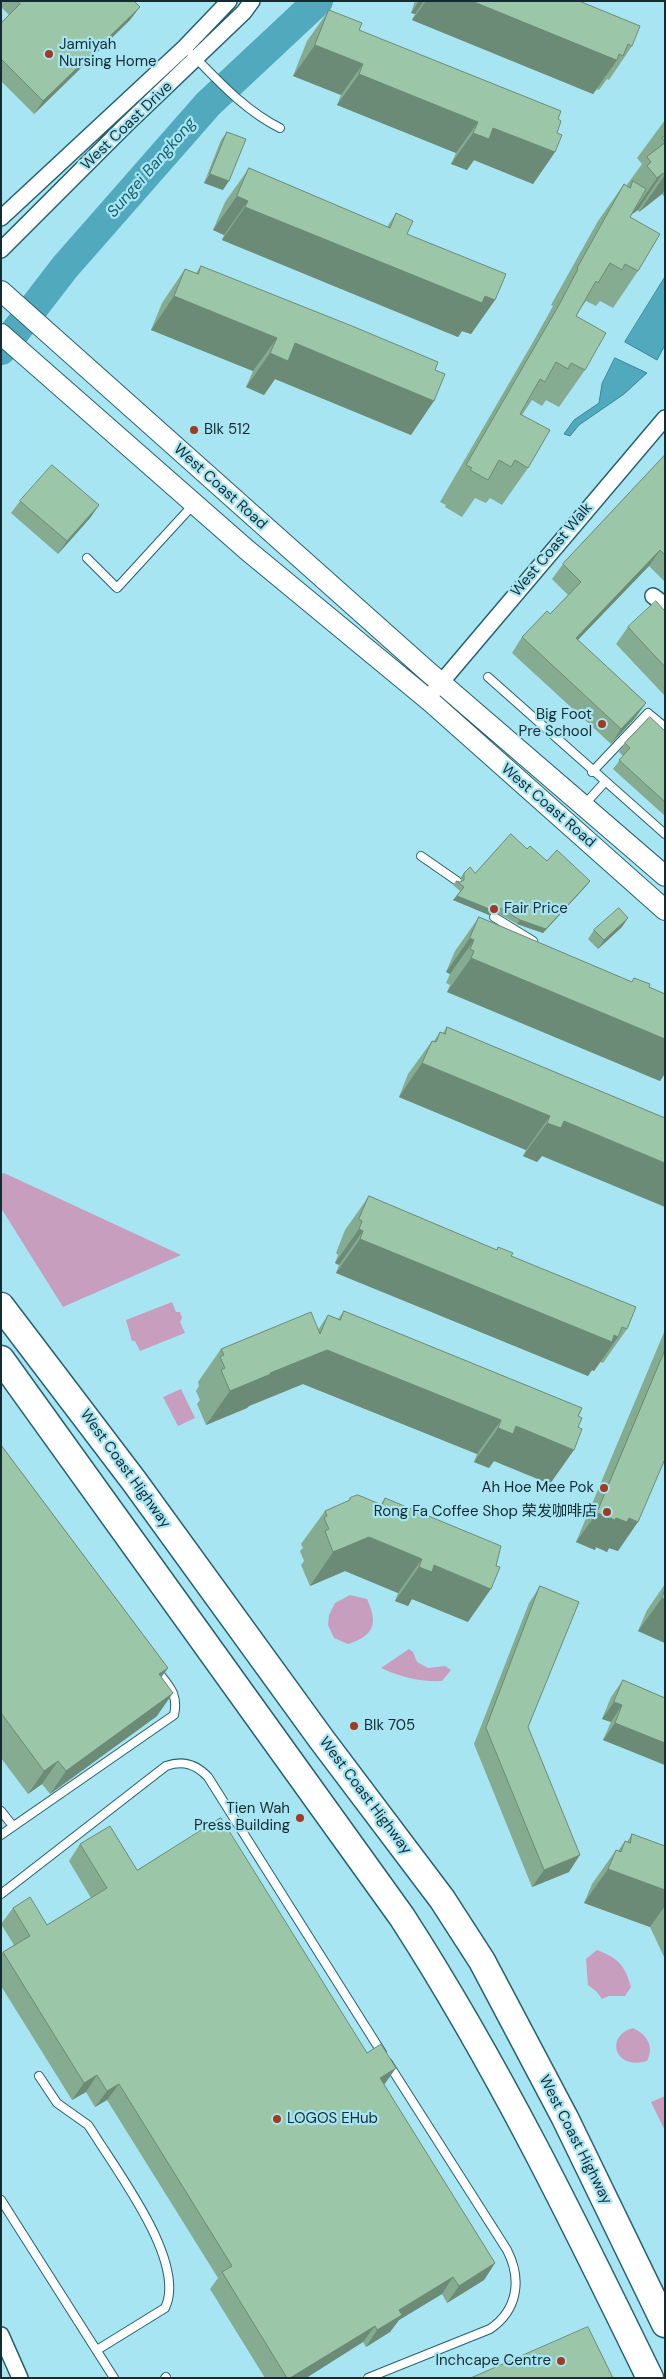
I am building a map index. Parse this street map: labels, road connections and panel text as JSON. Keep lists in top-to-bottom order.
{
  "streets": {
    "highway": ["West Coast Highway"],
    "main road": ["West Coast Road"],
    "street": ["West Coast Drive", "West Coast Walk"]
  },
  "crossings": [
    ["West Coast Road", "West Coast Walk"]
  ],
  "water": ["Sungei Bangkong"],
  "places": [
    "Jamiyah Nursing Home",
    "Blk 512",
    "Big Foot Pre School",
    "Fair Price",
    "Ah Hoe Mee Pok",
    "Rong Fa Coffee Shop 荣发咖啡店",
    "Blk 705",
    "Tien Wah Press Building",
    "LOGOS EHub",
    "Inchcape Centre"
  ]
}
